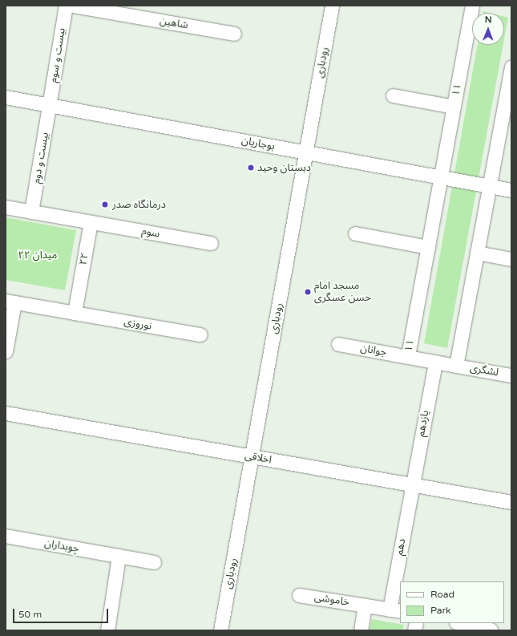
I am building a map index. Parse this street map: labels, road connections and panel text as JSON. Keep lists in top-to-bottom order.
{
  "streets": {
    "street": [
      "شاهین",
      "بیست و سوم",
      "رودباری",
      "۱۱",
      "بوجاریان",
      "بیست و دوم",
      "سوم",
      "۲۲",
      "نوروزی",
      "جوانان",
      "لشگری",
      "یازدهم",
      "اخلاقی",
      "چوبداران",
      "دهم",
      "خاموشی"
    ]
  },
  "crossings": [
    ["بیست و سوم", "بوجاریان"],
    ["بیست و سوم", "بیست و دوم"],
    ["رودباری", "بوجاریان"],
    ["رودباری", "اخلاقی"],
    ["۱۱", "بوجاریان"],
    ["۱۱", "جوانان"],
    ["۱۱", "لشگری"],
    ["۱۱", "یازدهم"],
    ["بوجاریان", "بیست و دوم"],
    ["سوم", "۲۲"],
    ["۲۲", "نوروزی"],
    ["یازدهم", "اخلاقی"],
    ["یازدهم", "دهم"],
    ["اخلاقی", "دهم"],
    ["دهم", "خاموشی"]
  ],
  "parks": ["میدان ۲۲"],
  "places": ["دبستان وحید", "درمانگاه صدر", "مسجد امام حسن عسگری"],
  "legend": ["Road", "Park"],
  "scale_bar": "50 m",
  "north": "top"
}
